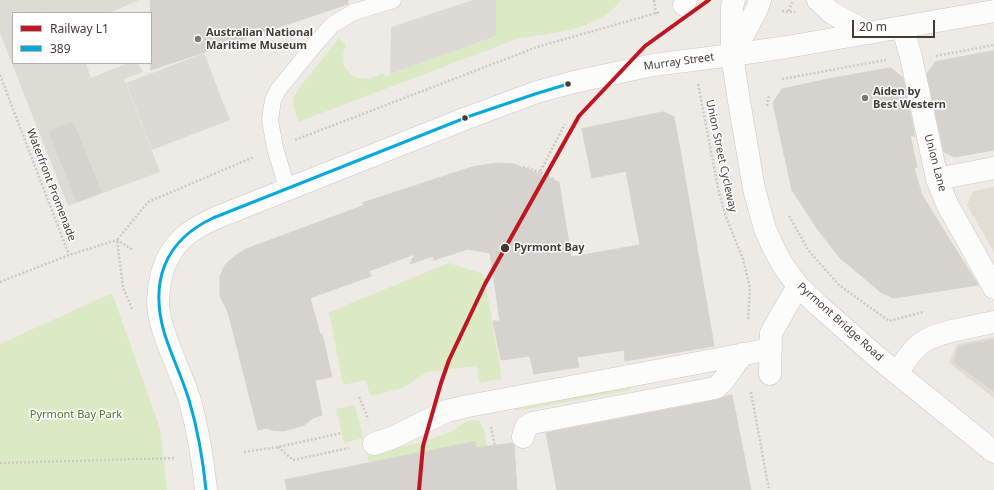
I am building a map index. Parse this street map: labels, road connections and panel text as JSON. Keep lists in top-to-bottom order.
{
  "streets": {
    "street": ["Murray Street", "Union Lane", "Pyrmont Bridge Road"],
    "path": ["Union Street Cycleway", "Waterfront Promenade"]
  },
  "crossings": [
    ["Murray Street", "Union Street Cycleway"],
    ["Murray Street", "Union Lane"],
    ["Murray Street", "Pyrmont Bridge Road"]
  ],
  "parks": ["Pyrmont Bay Park"],
  "places": ["Australian National Maritime Museum", "Aiden by Best Western", "Pyrmont Bay"],
  "lines": ["rail line L1", "transit line 389"],
  "legend": ["Railway L1", "389"],
  "scale_bar": "20 m"
}
